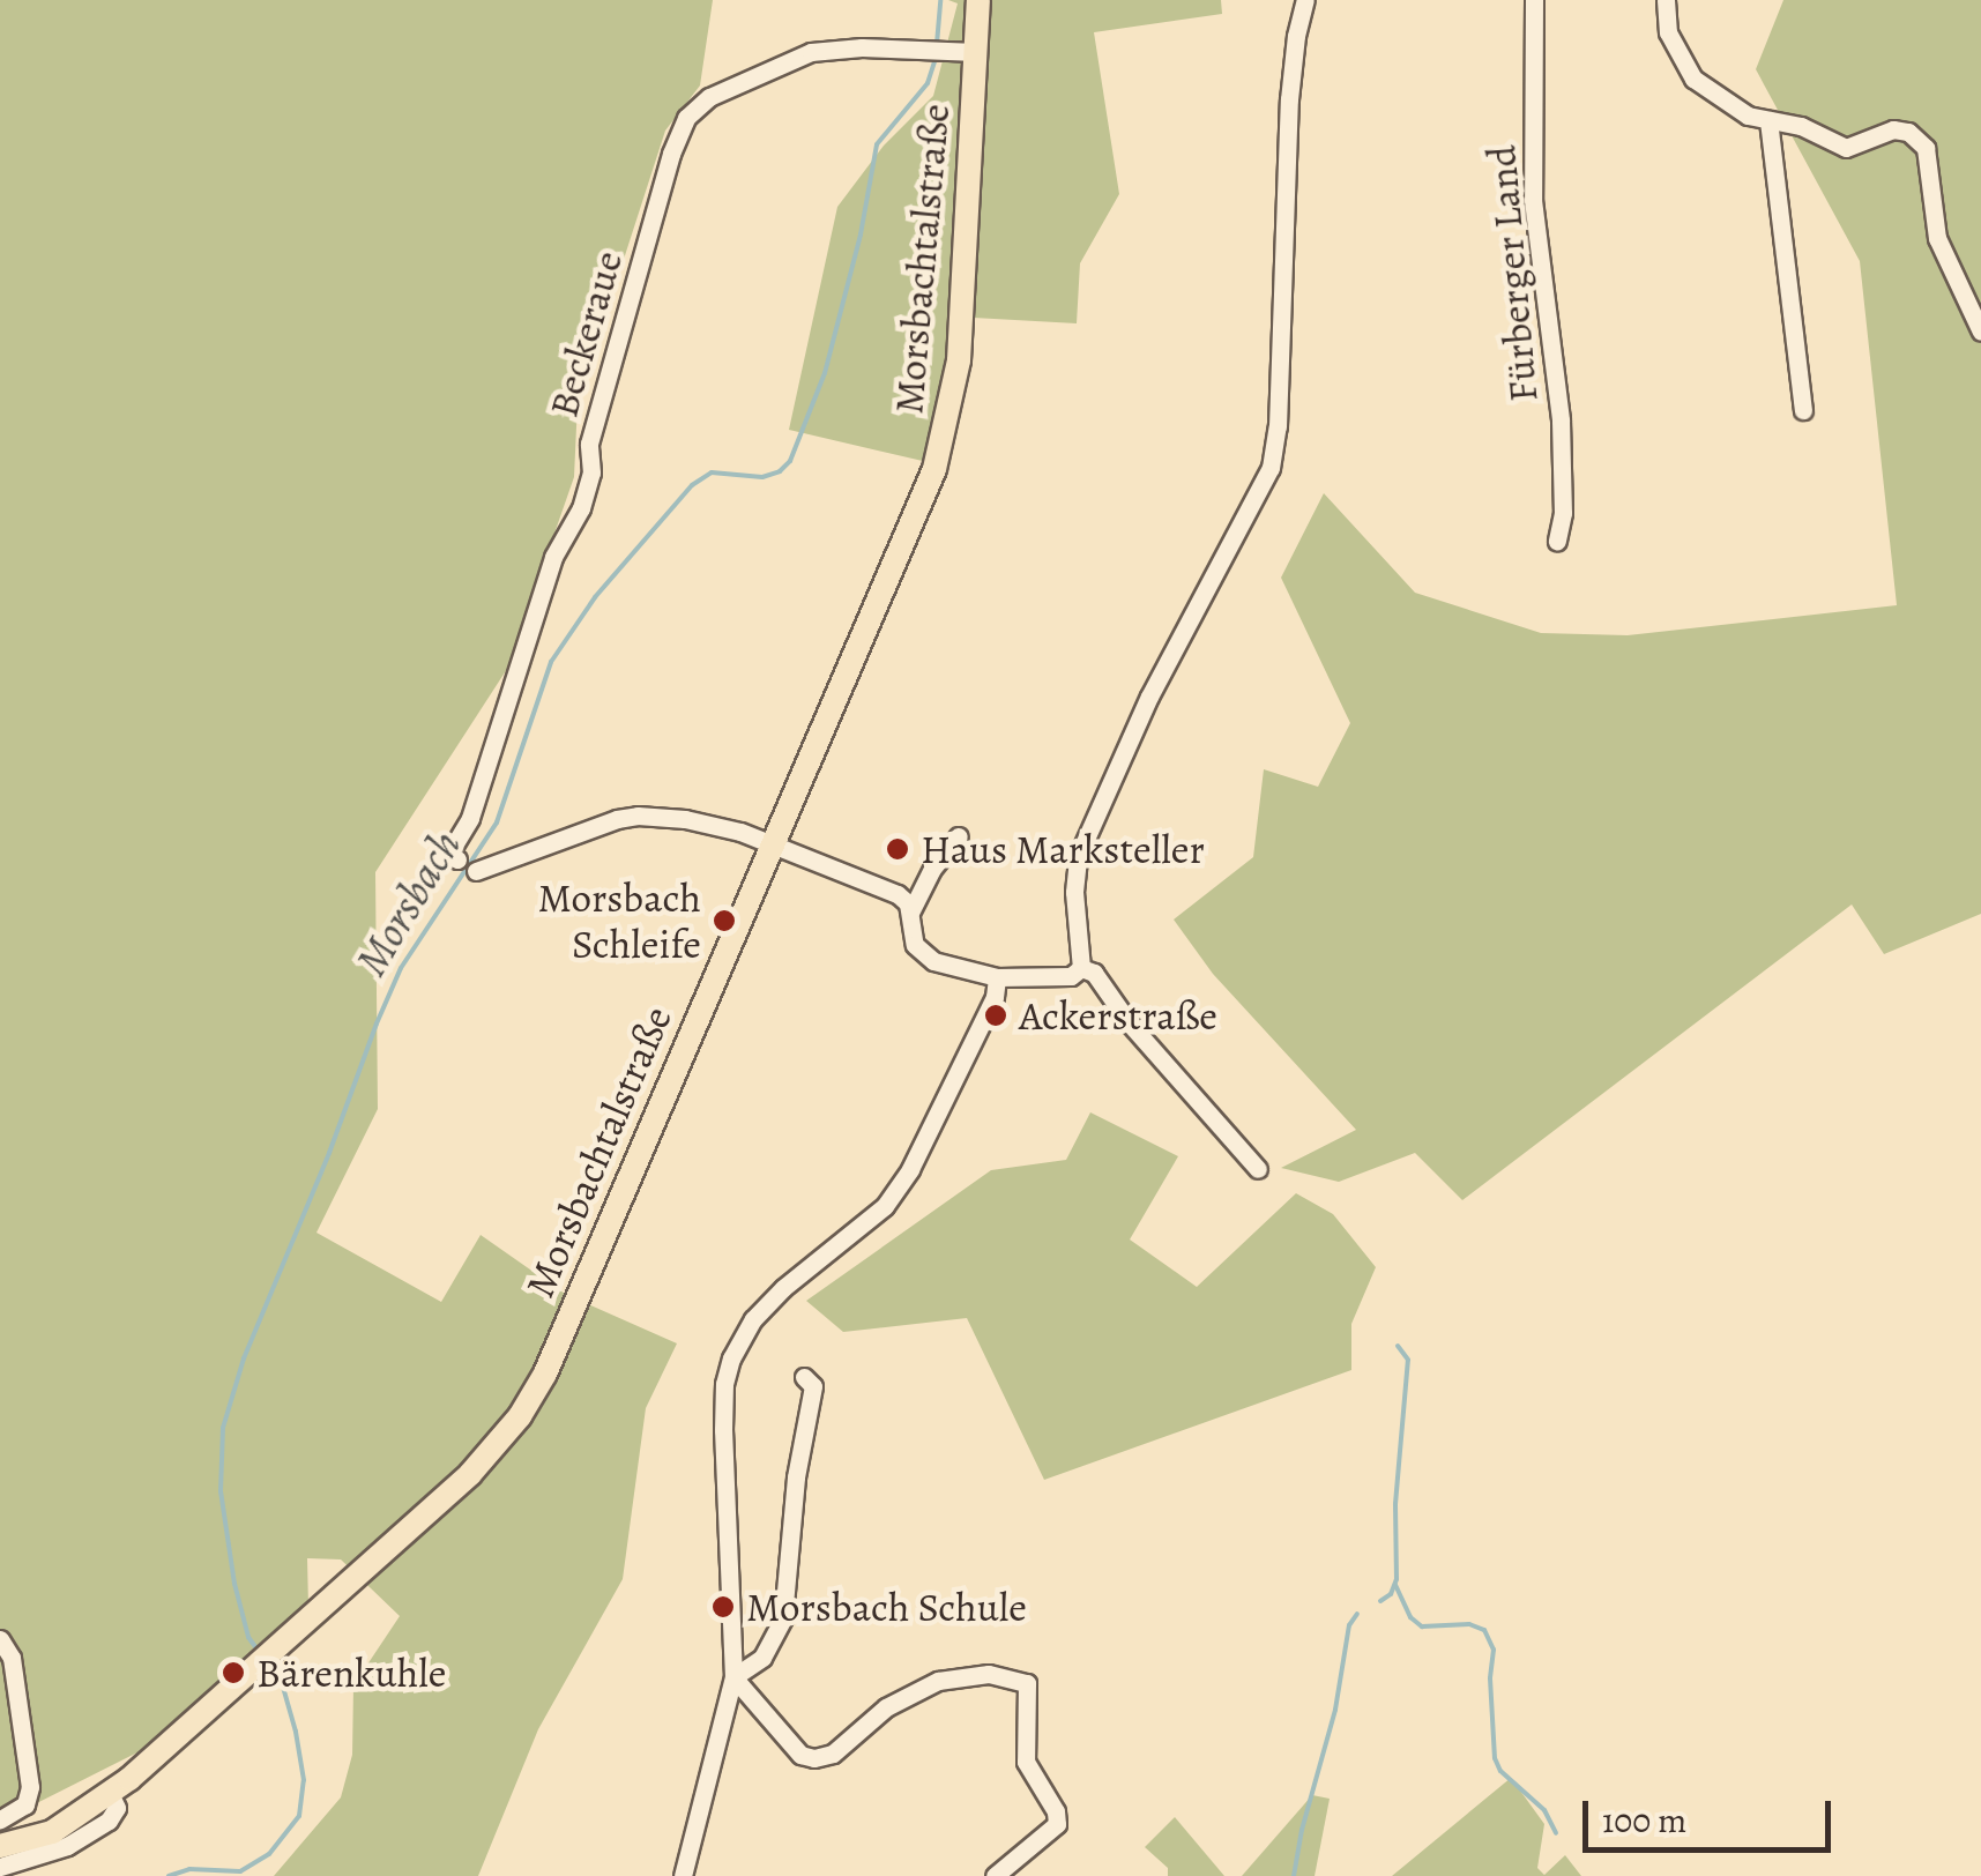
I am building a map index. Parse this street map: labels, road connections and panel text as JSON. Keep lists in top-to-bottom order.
{
  "streets": {
    "main road": ["Morsbachtalstraße"],
    "street": ["Fürberger Land", "Beckeraue"]
  },
  "crossings": [
    ["Morsbachtalstraße", "Beckeraue"]
  ],
  "water": ["Morsbach"],
  "places": [
    "Haus Marksteller",
    "Morsbach Schleife",
    "Ackerstraße",
    "Morsbach Schule",
    "Bärenkuhle"
  ],
  "scale_bar": "100 m"
}
